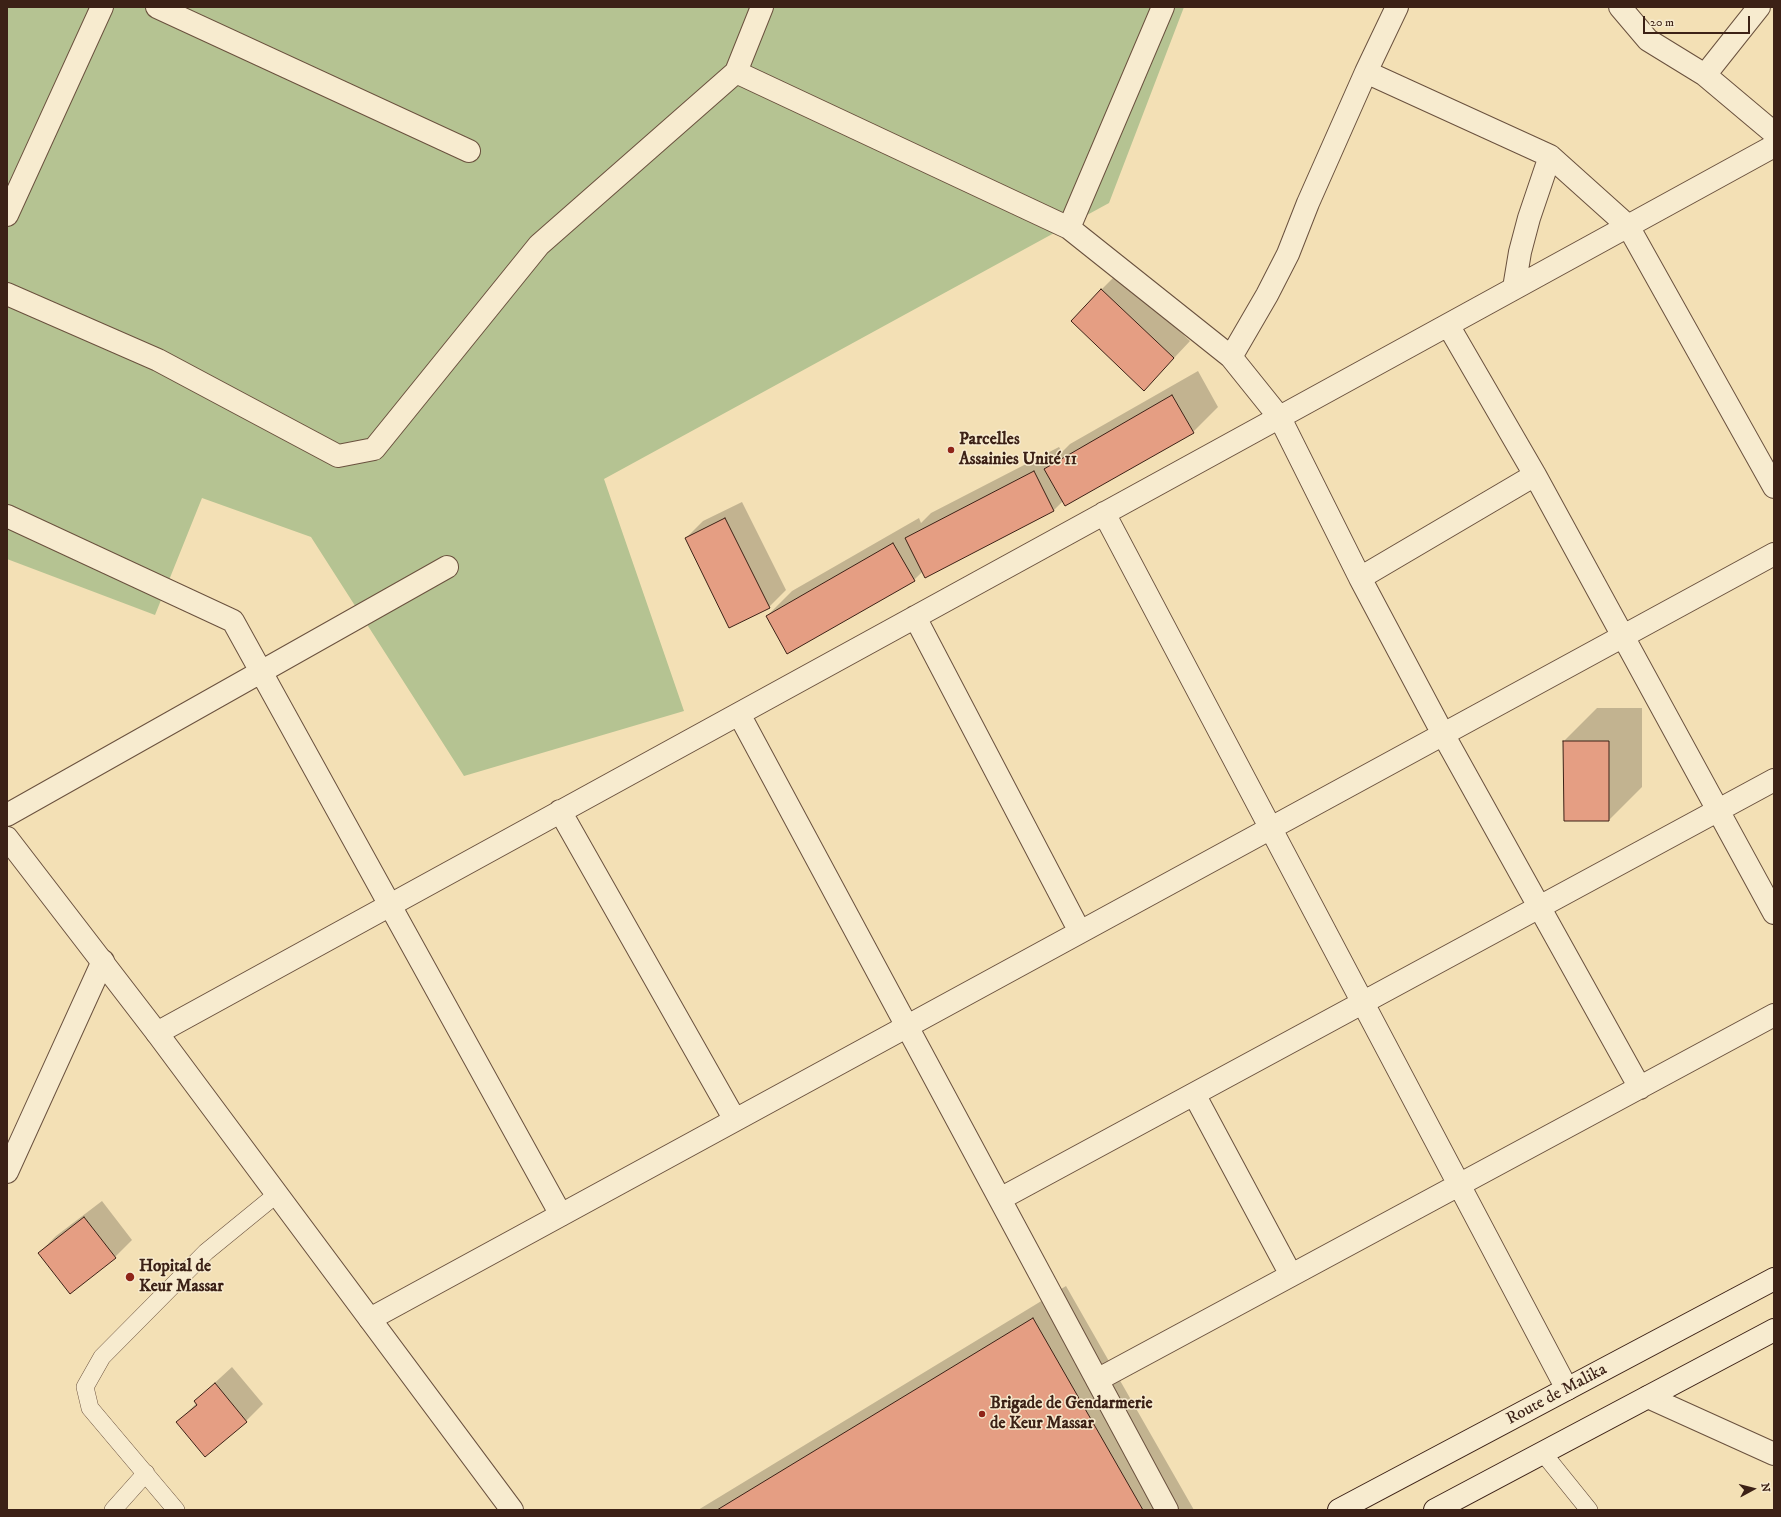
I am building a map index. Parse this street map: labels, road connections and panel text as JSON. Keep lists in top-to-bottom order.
{
  "streets": {
    "street": ["Route de Malika"]
  },
  "places": ["Parcelles Assainies Unité 11", "Hopital de Keur Massar", "Brigade de Gendarmerie de Keur Massar"],
  "scale_bar": "20 m",
  "north": "right"
}
